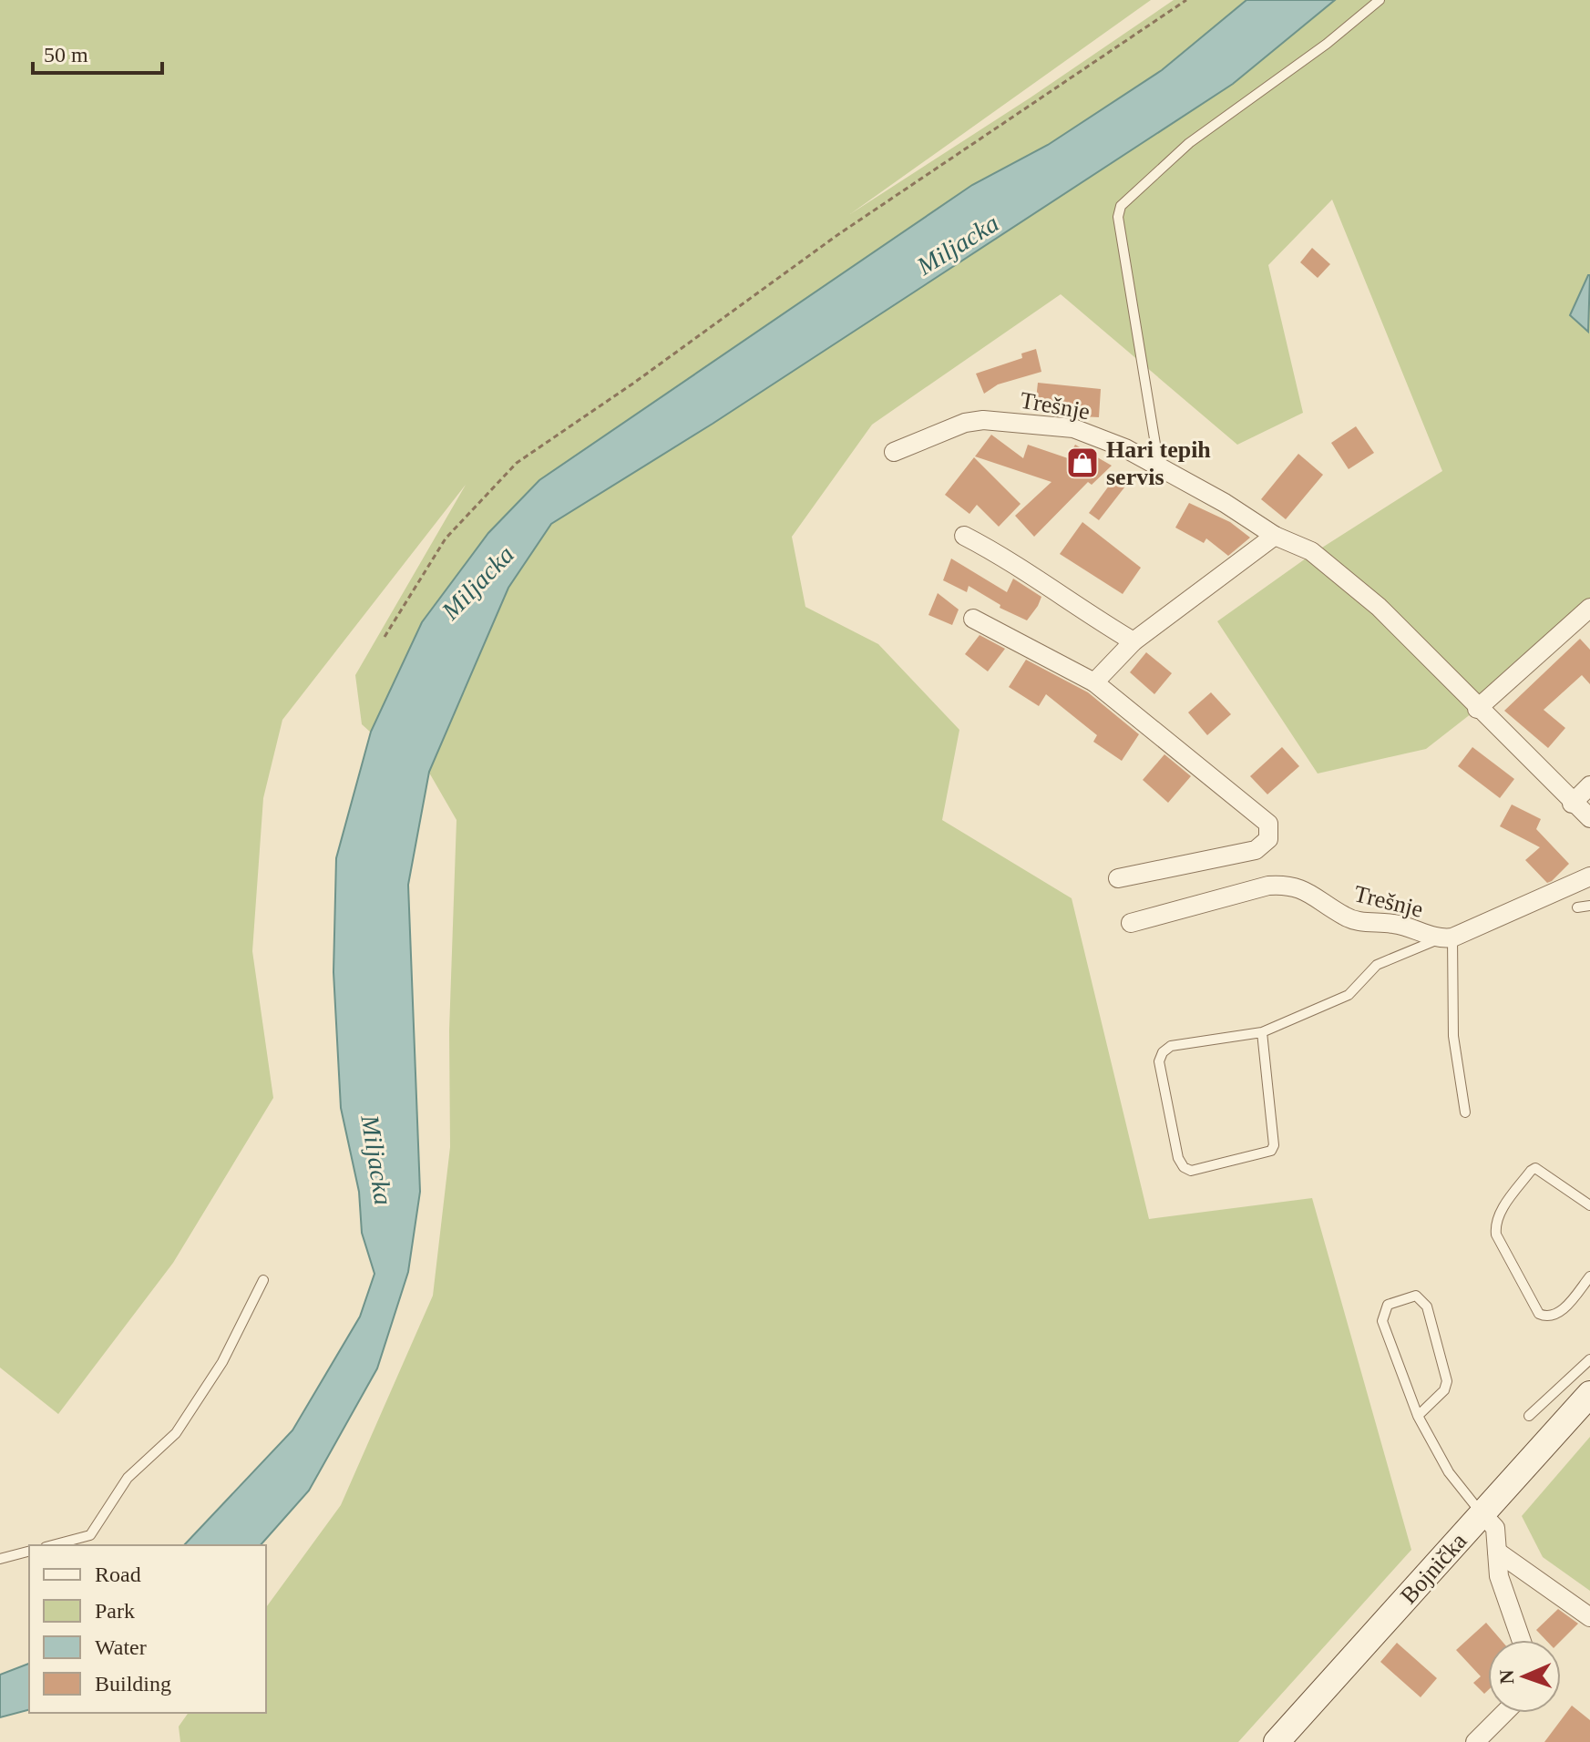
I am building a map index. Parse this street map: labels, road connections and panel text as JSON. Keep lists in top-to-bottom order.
{
  "streets": {
    "main road": ["Bojnička"],
    "street": ["Trešnje"]
  },
  "water": ["Miljacka"],
  "places": {
    "shop": ["Hari tepih servis"]
  },
  "legend": [
    "Road",
    "Park",
    "Water",
    "Building"
  ],
  "scale_bar": "50 m",
  "north": "left"
}
